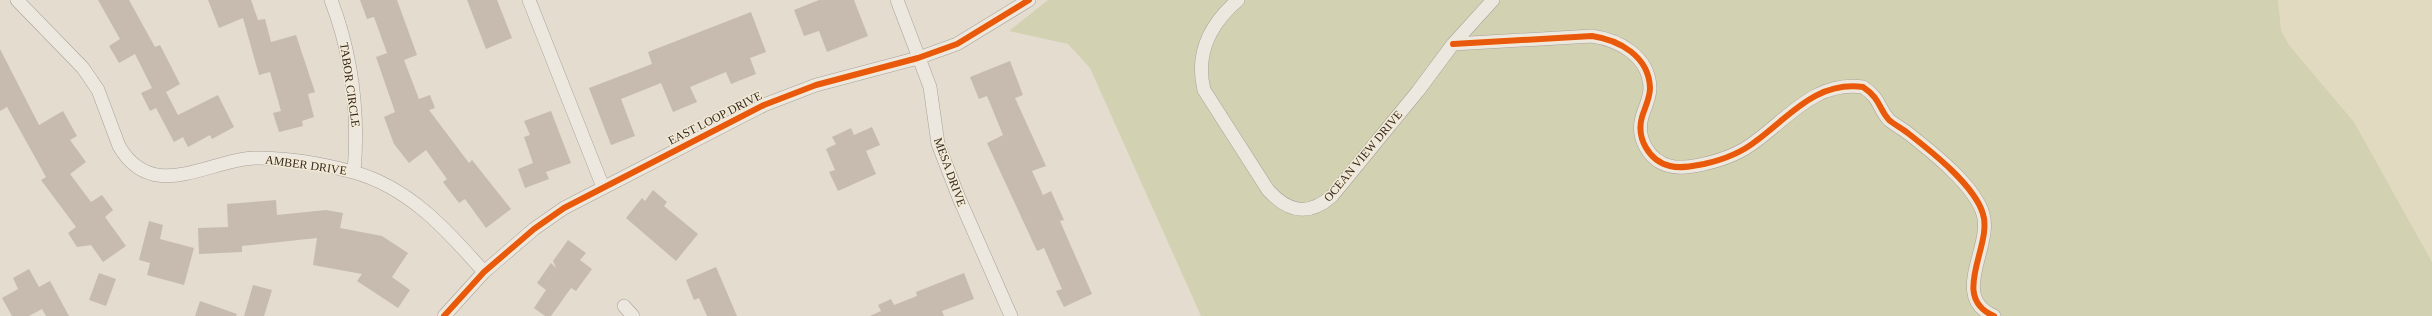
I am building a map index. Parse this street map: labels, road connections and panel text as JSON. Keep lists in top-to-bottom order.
{
  "streets": {
    "street": [
      "TABOR CIRCLE",
      "EAST LOOP DRIVE",
      "OCEAN VIEW DRIVE",
      "AMBER DRIVE",
      "MESA DRIVE"
    ]
  },
  "crossings": [
    ["TABOR CIRCLE", "AMBER DRIVE"],
    ["EAST LOOP DRIVE", "AMBER DRIVE"],
    ["EAST LOOP DRIVE", "MESA DRIVE"]
  ]
}
